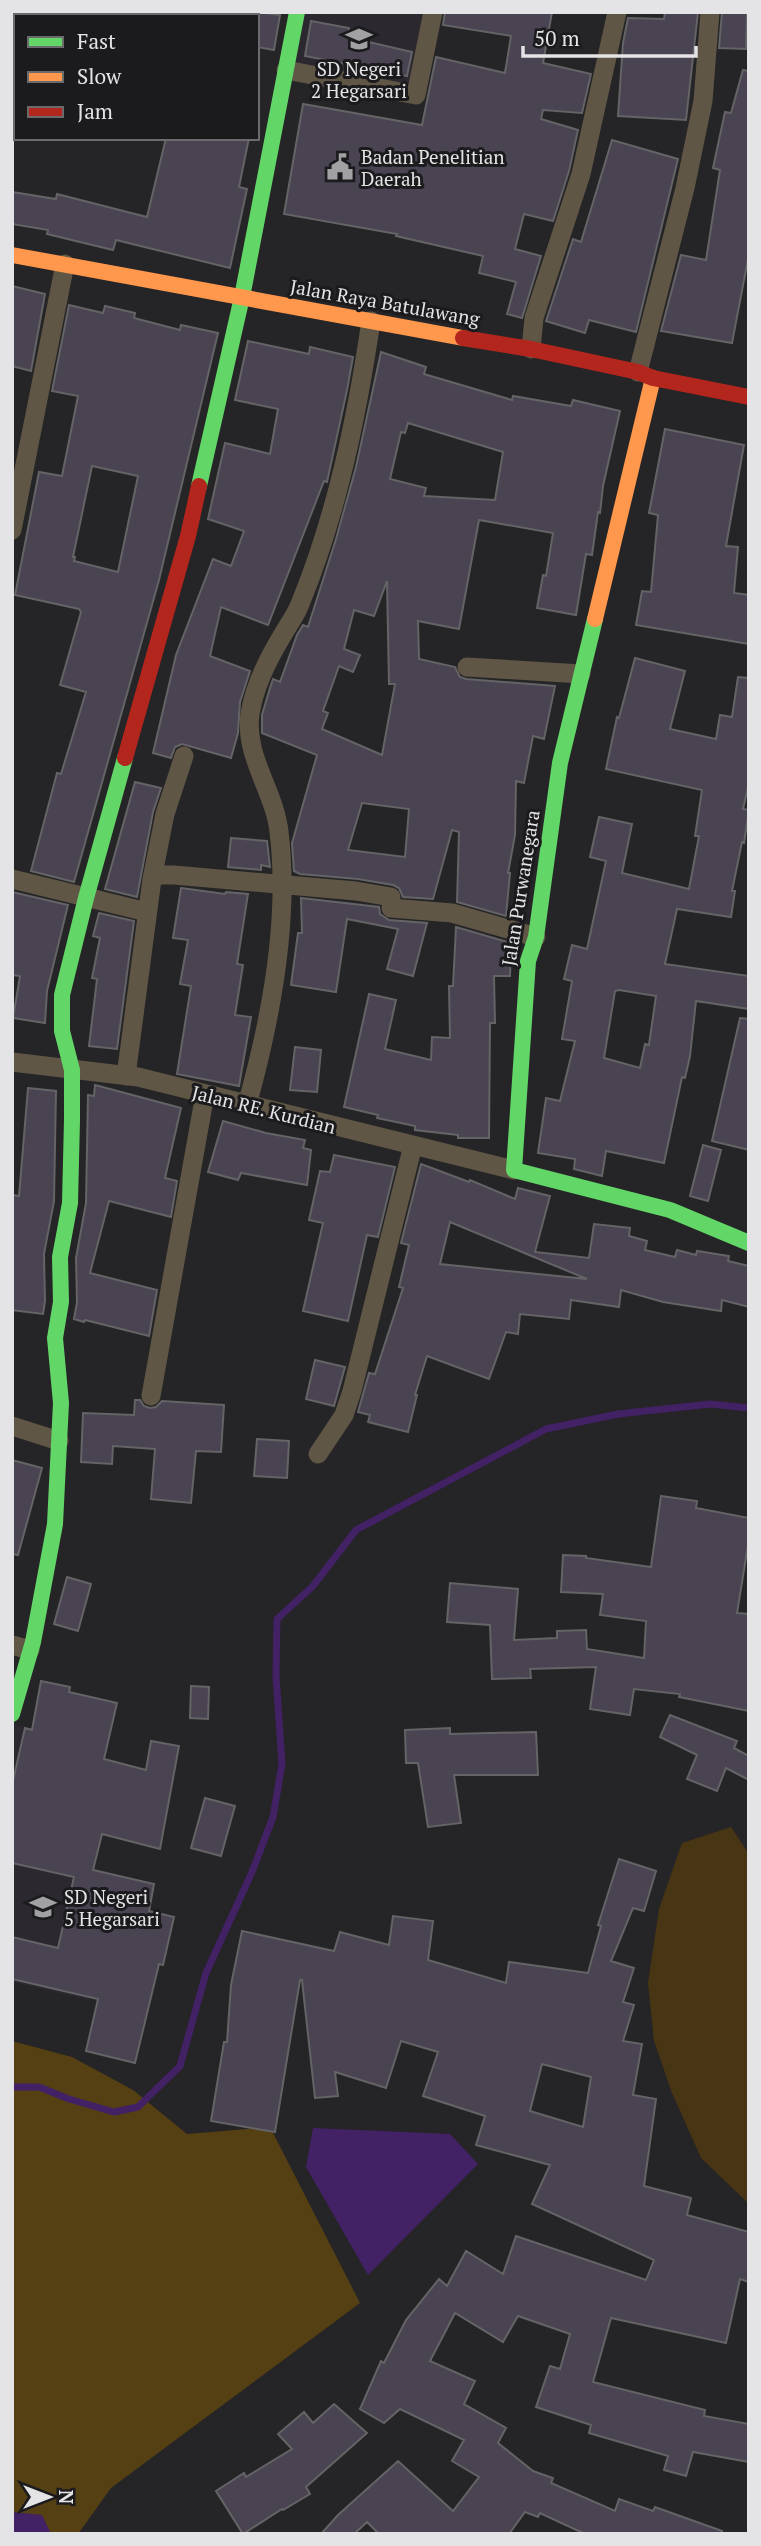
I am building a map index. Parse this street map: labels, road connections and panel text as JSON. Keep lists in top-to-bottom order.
{
  "streets": {
    "main road": ["Jalan Raya Batulawang", "Jalan Purwanegara"],
    "street": ["Jalan RE. Kurdian"]
  },
  "crossings": [
    ["Jalan Raya Batulawang", "Jalan Purwanegara"],
    ["Jalan Purwanegara", "Jalan RE. Kurdian"]
  ],
  "places": {
    "school or university": ["SD Negeri 2 Hegarsari", "SD Negeri 5 Hegarsari"],
    "public building": ["Badan Penelitian Daerah"]
  },
  "legend": ["Fast", "Slow", "Jam"],
  "scale_bar": "50 m",
  "north": "right"
}
